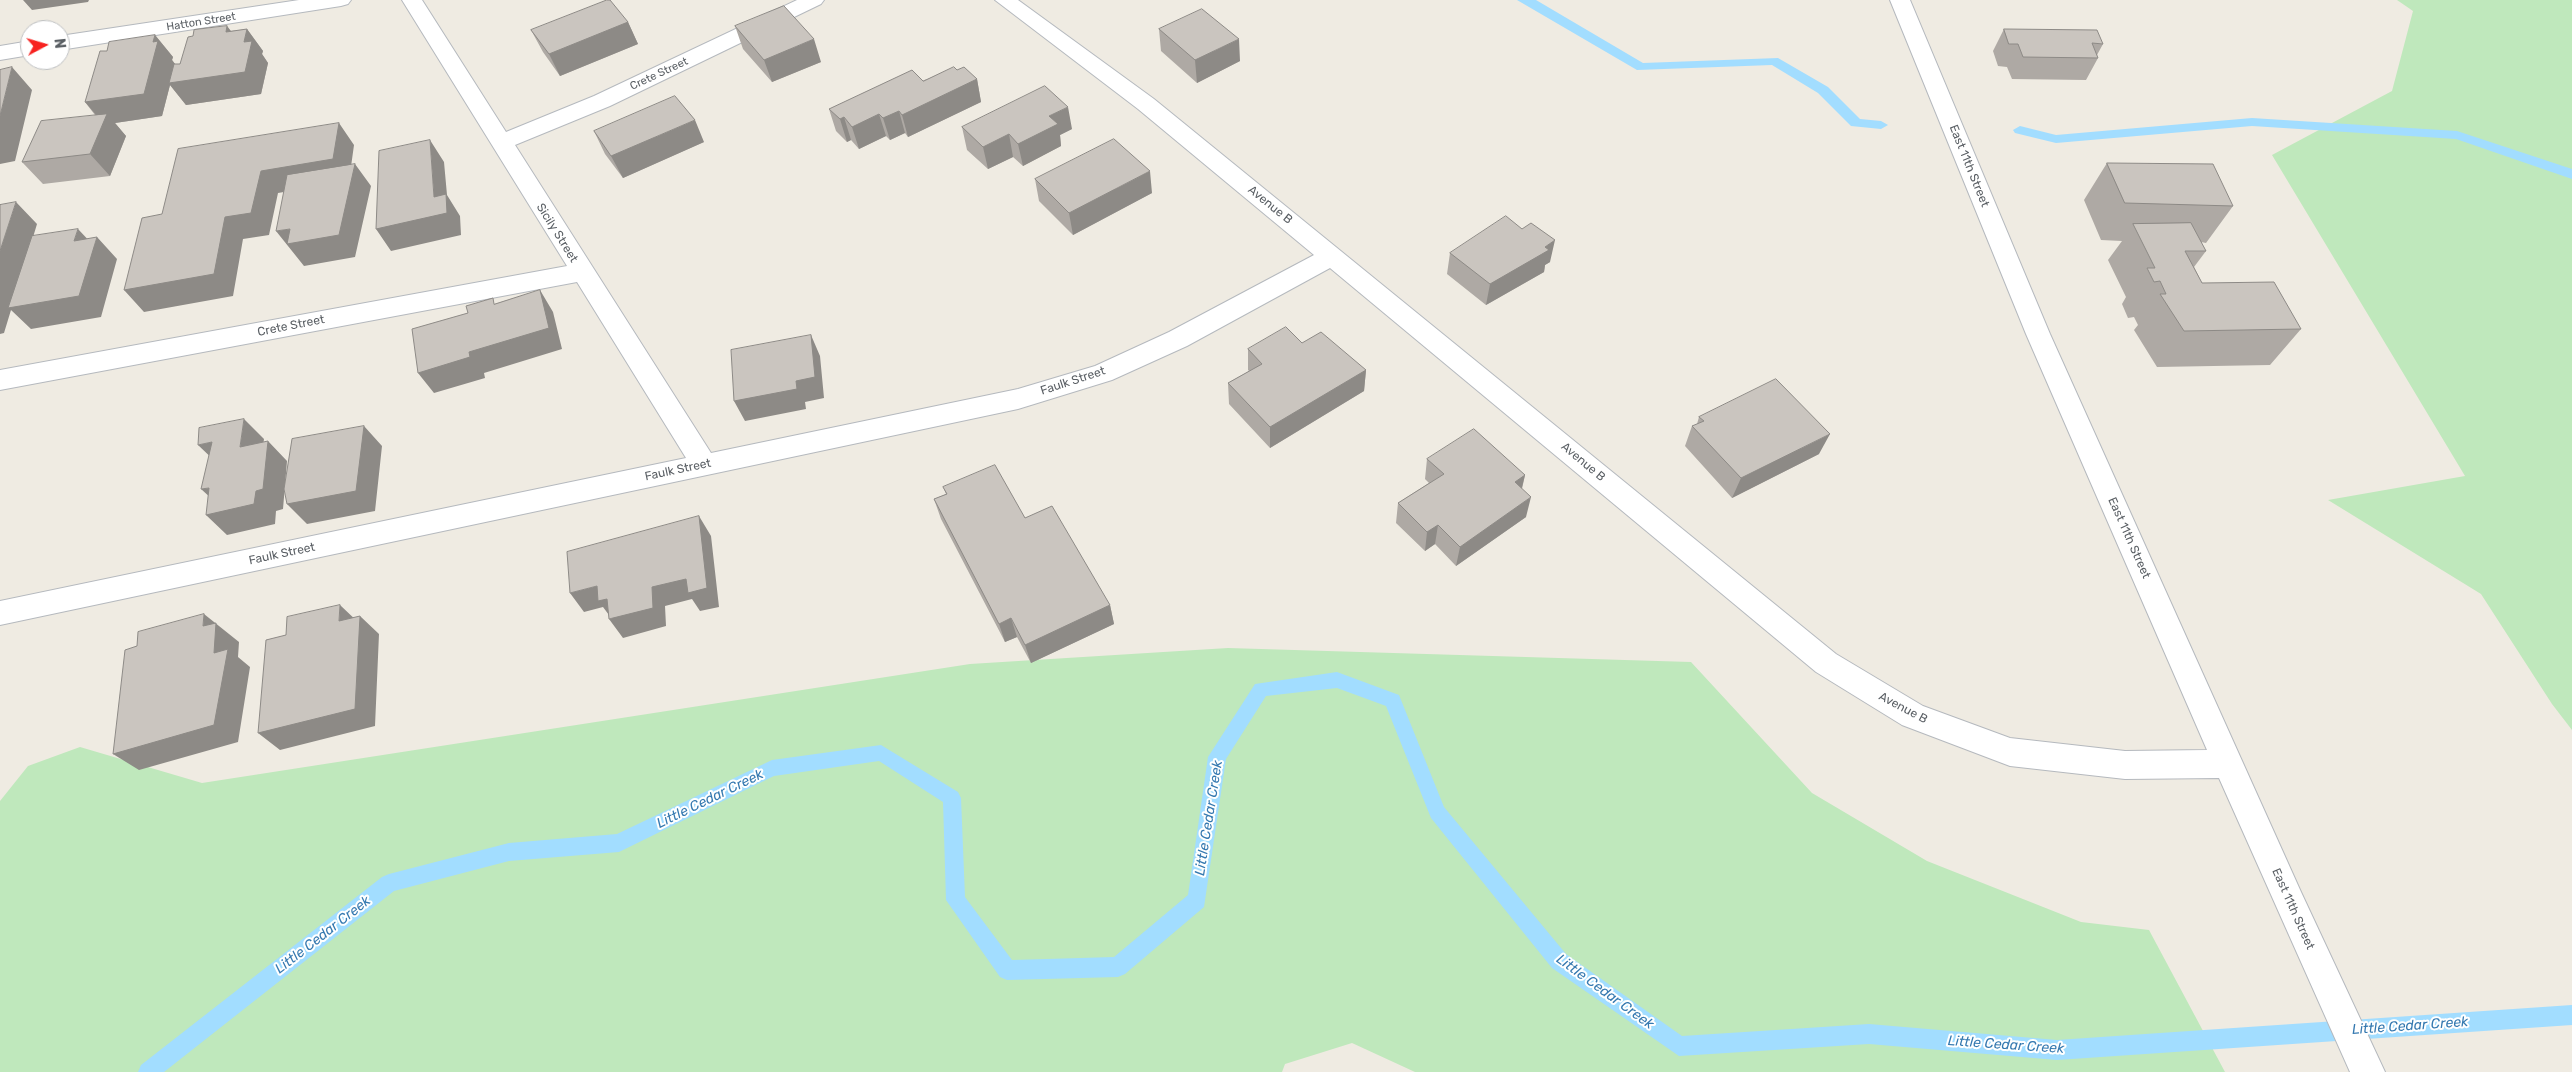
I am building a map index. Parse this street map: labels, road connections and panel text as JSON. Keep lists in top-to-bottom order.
{
  "streets": {
    "street": [
      "Hatton Street",
      "Crete Street",
      "East 11th Street",
      "Avenue B",
      "Sicily Street",
      "Faulk Street"
    ]
  },
  "crossings": [
    ["Crete Street", "Sicily Street"],
    ["East 11th Street", "Avenue B"],
    ["Avenue B", "Faulk Street"],
    ["Sicily Street", "Faulk Street"]
  ],
  "water": ["Little Cedar Creek"],
  "north": "right"
}
